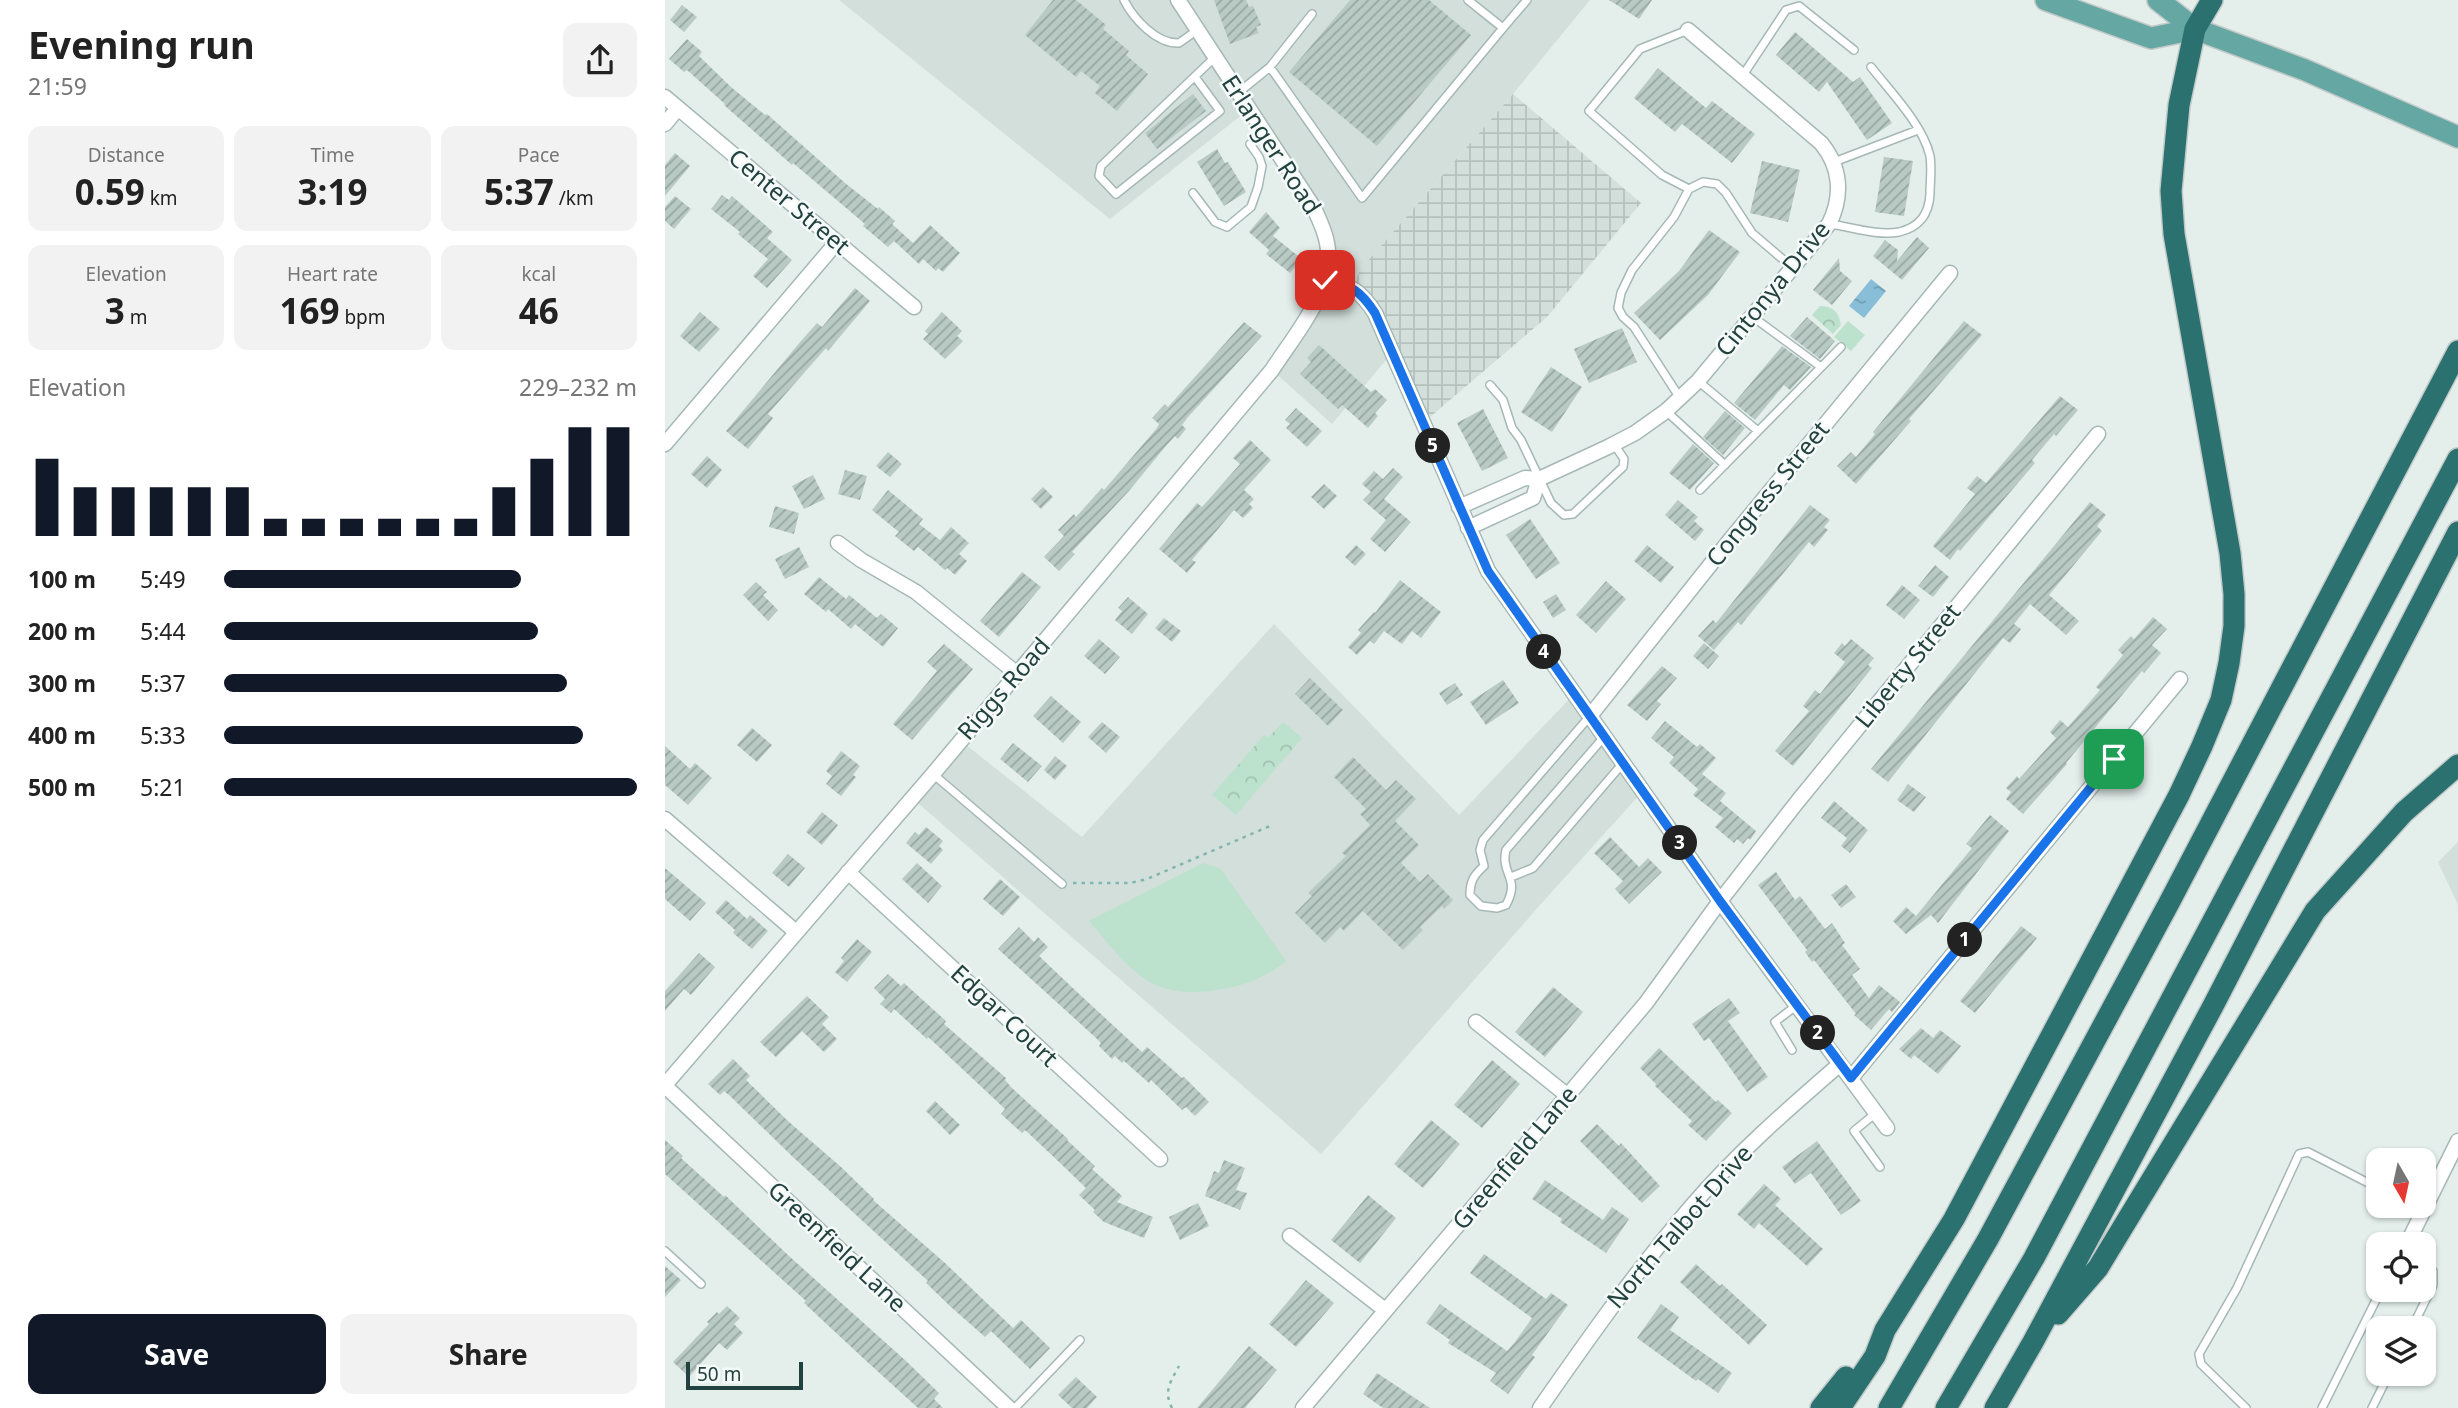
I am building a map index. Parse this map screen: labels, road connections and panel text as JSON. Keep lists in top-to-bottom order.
{
  "streets": {
    "street": [
      "Erlanger Road",
      "Center Street",
      "Cintonya Drive",
      "Congress Street",
      "Liberty Street",
      "Riggs Road",
      "Edgar Court",
      "Greenfield Lane",
      "North Talbot Drive"
    ]
  },
  "crossings": [
    ["Erlanger Road", "Riggs Road"],
    ["Liberty Street", "Greenfield Lane"],
    ["Riggs Road", "Edgar Court"],
    ["Riggs Road", "Greenfield Lane"]
  ],
  "scale_bar": "50 m",
  "north": "bottom",
  "page": {
    "heading": ["Evening run", "21:59"],
    "stats": [
      ["Distance", "0.59 km"],
      ["Time", "3:19"],
      ["Pace", "5:37 /km"],
      ["Elevation", "3 m"],
      ["Heart rate", "169 bpm"],
      ["kcal", "46"]
    ],
    "chart": ["Elevation", "229–232 m"],
    "pins": [
      "5",
      "4",
      "3",
      "1",
      "2"
    ],
    "list": [
      {
        "name": "100 m",
        "note": "5:49"
      },
      {
        "name": "200 m",
        "note": "5:44"
      },
      {
        "name": "300 m",
        "note": "5:37"
      },
      {
        "name": "400 m",
        "note": "5:33"
      },
      {
        "name": "500 m",
        "note": "5:21"
      }
    ],
    "buttons": ["Save", "Share"],
    "scale": "50 m"
  }
}
